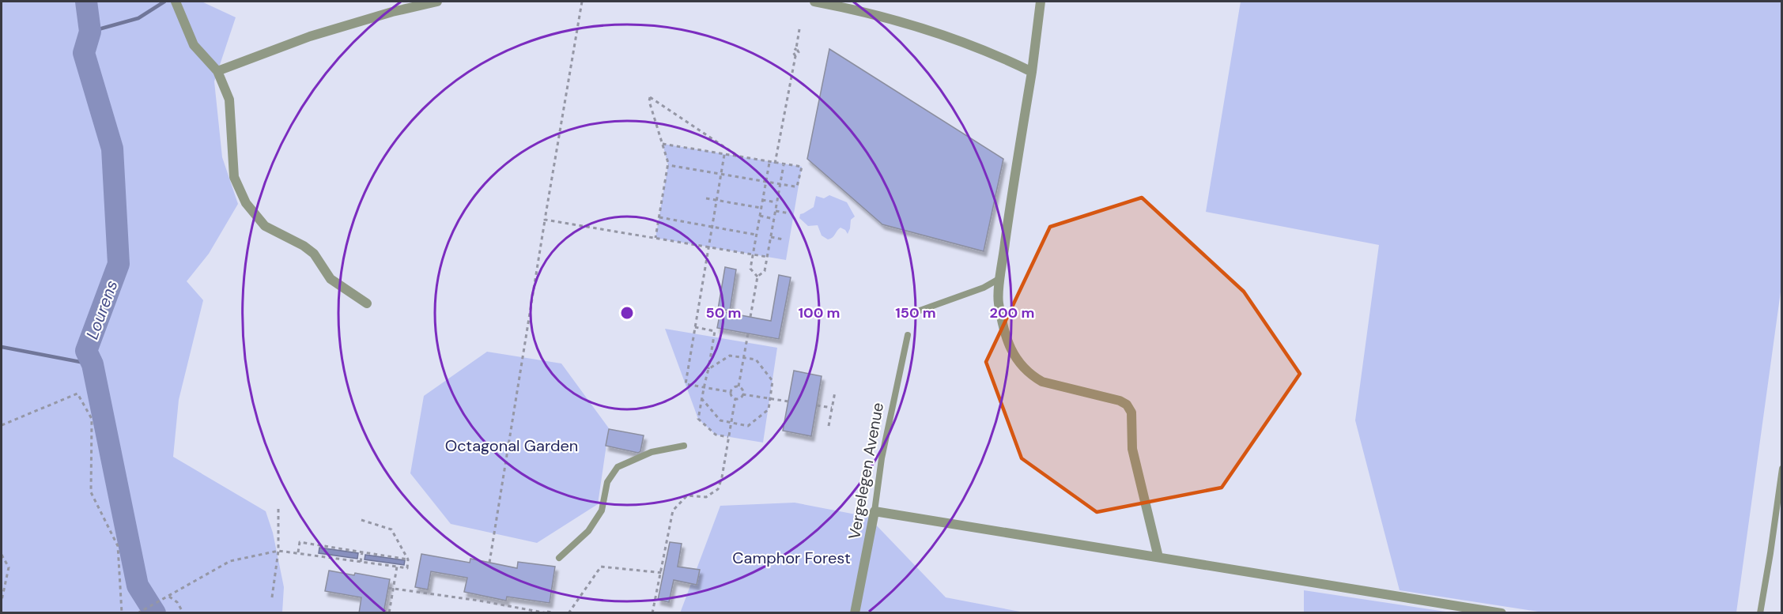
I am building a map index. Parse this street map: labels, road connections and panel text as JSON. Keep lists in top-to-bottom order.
{
  "streets": {
    "street": ["Vergelegen Avenue"]
  },
  "water": ["Lourens"],
  "parks": ["Octagonal Garden", "Camphor Forest"],
  "rings": [
    "50 m",
    "100 m",
    "150 m",
    "200 m"
  ]
}
